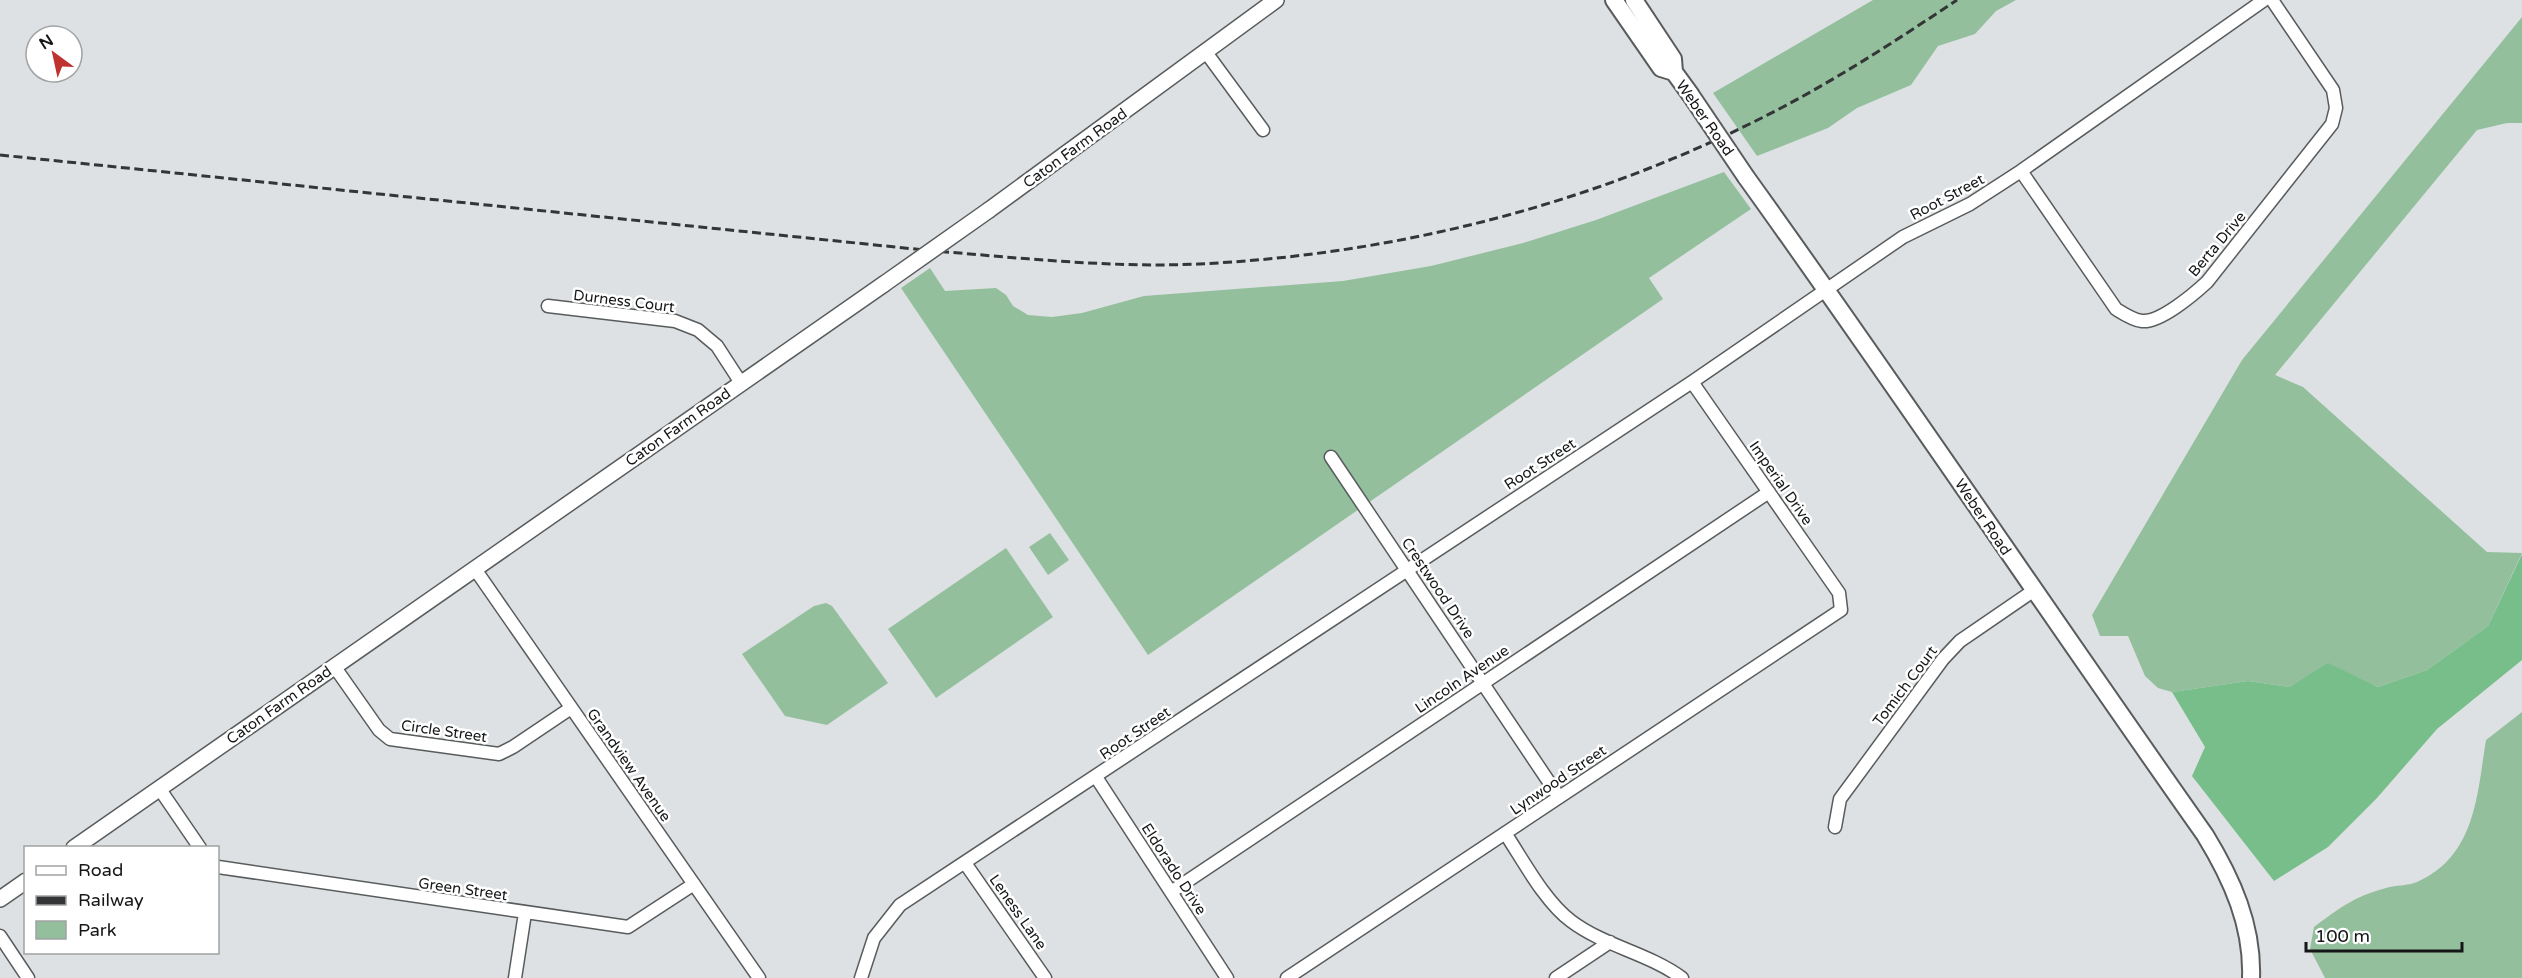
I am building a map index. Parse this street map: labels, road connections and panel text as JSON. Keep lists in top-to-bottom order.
{
  "streets": {
    "main road": ["Weber Road"],
    "street": [
      "Caton Farm Road",
      "Root Street",
      "Berta Drive",
      "Durness Court",
      "Imperial Drive",
      "Crestwood Drive",
      "Lincoln Avenue",
      "Tomich Court",
      "Circle Street",
      "Grandview Avenue",
      "Lynwood Street",
      "Eldorado Drive",
      "Green Street",
      "Leness Lane"
    ]
  },
  "crossings": [
    ["Weber Road", "Root Street"],
    ["Weber Road", "Tomich Court"],
    ["Caton Farm Road", "Durness Court"],
    ["Caton Farm Road", "Circle Street"],
    ["Caton Farm Road", "Grandview Avenue"],
    ["Root Street", "Berta Drive"],
    ["Root Street", "Imperial Drive"],
    ["Root Street", "Crestwood Drive"],
    ["Root Street", "Eldorado Drive"],
    ["Root Street", "Leness Lane"],
    ["Imperial Drive", "Lincoln Avenue"],
    ["Imperial Drive", "Lynwood Street"],
    ["Crestwood Drive", "Lincoln Avenue"],
    ["Crestwood Drive", "Lynwood Street"],
    ["Lincoln Avenue", "Eldorado Drive"],
    ["Circle Street", "Grandview Avenue"],
    ["Grandview Avenue", "Green Street"]
  ],
  "legend": ["Road", "Railway", "Park"],
  "scale_bar": "100 m",
  "north": "top left"
}
